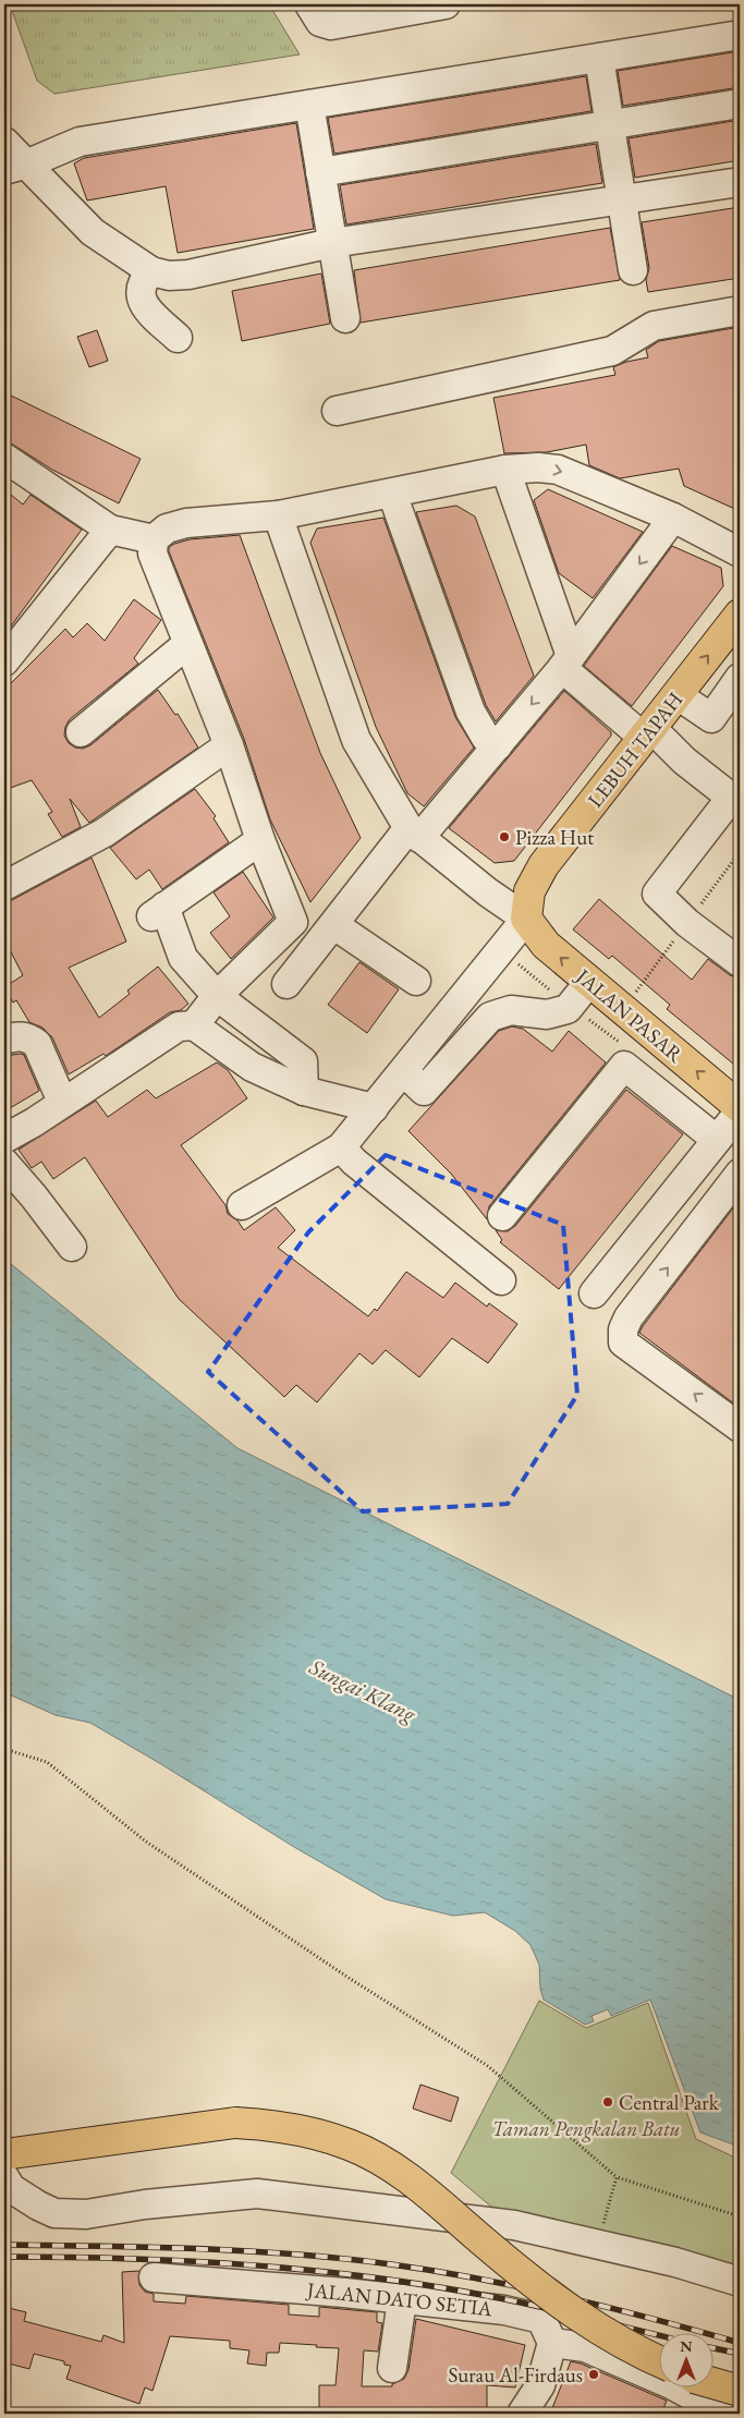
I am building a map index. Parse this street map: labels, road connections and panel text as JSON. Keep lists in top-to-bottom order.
{
  "streets": {
    "main road": ["LEBUH TAPAH", "JALAN PASAR"],
    "street": ["JALAN DATO SETIA"]
  },
  "crossings": [
    ["LEBUH TAPAH", "JALAN PASAR"]
  ],
  "one_way": ["JALAN PASAR"],
  "water": ["Sungai Klang"],
  "parks": ["Taman Pengkalan Batu"],
  "places": ["Pizza Hut", "Central Park", "Surau Al-Firdaus"],
  "north": "top"
}
